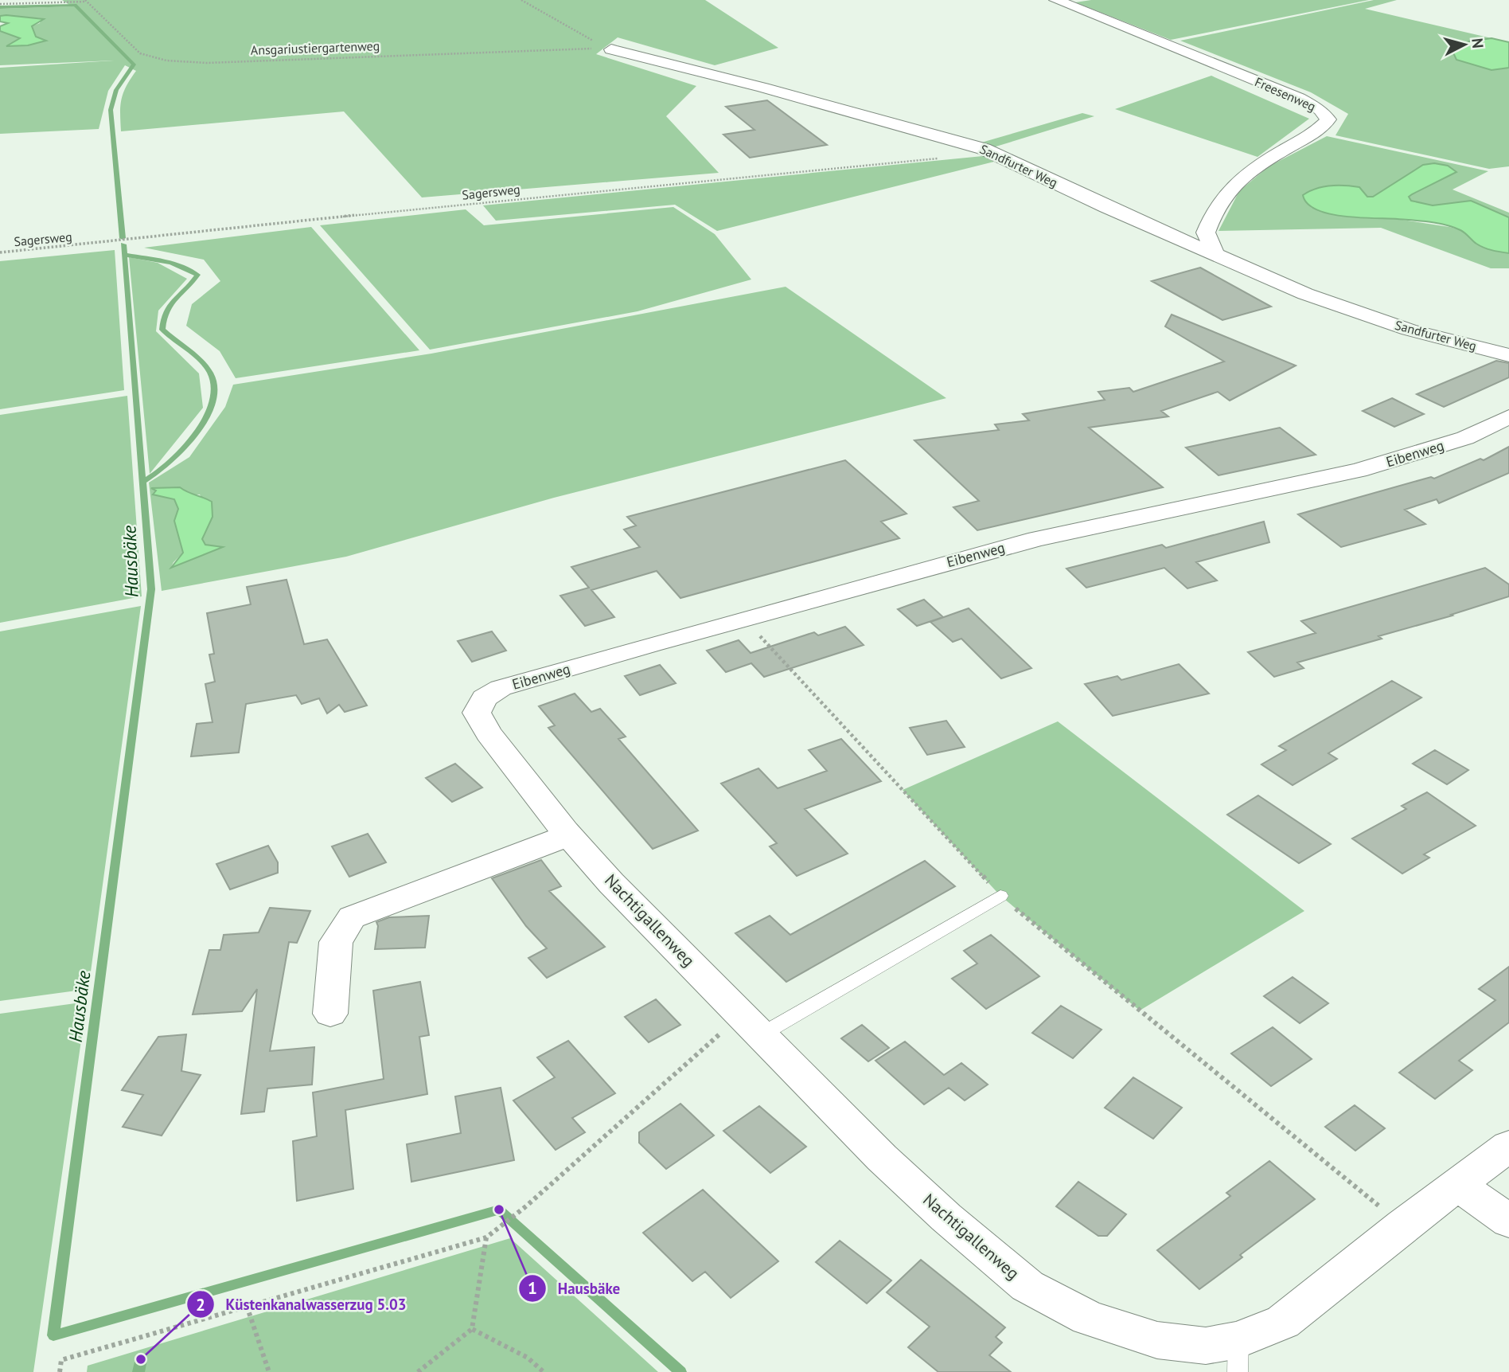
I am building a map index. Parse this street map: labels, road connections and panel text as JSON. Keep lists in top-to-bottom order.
{
  "streets": {
    "street": [
      "Freesenweg",
      "Sandfurter Weg",
      "Eibenweg",
      "Nachtigallenweg"
    ],
    "path": ["Ansgariustiergartenweg", "Sagersweg"]
  },
  "crossings": [
    ["Freesenweg", "Sandfurter Weg"],
    ["Sandfurter Weg", "Sagersweg"],
    ["Eibenweg", "Nachtigallenweg"]
  ],
  "water": ["Hausbäke"],
  "places": ["Hausbäke", "Küstenkanalwasserzug 5.03"],
  "north": "right"
}
